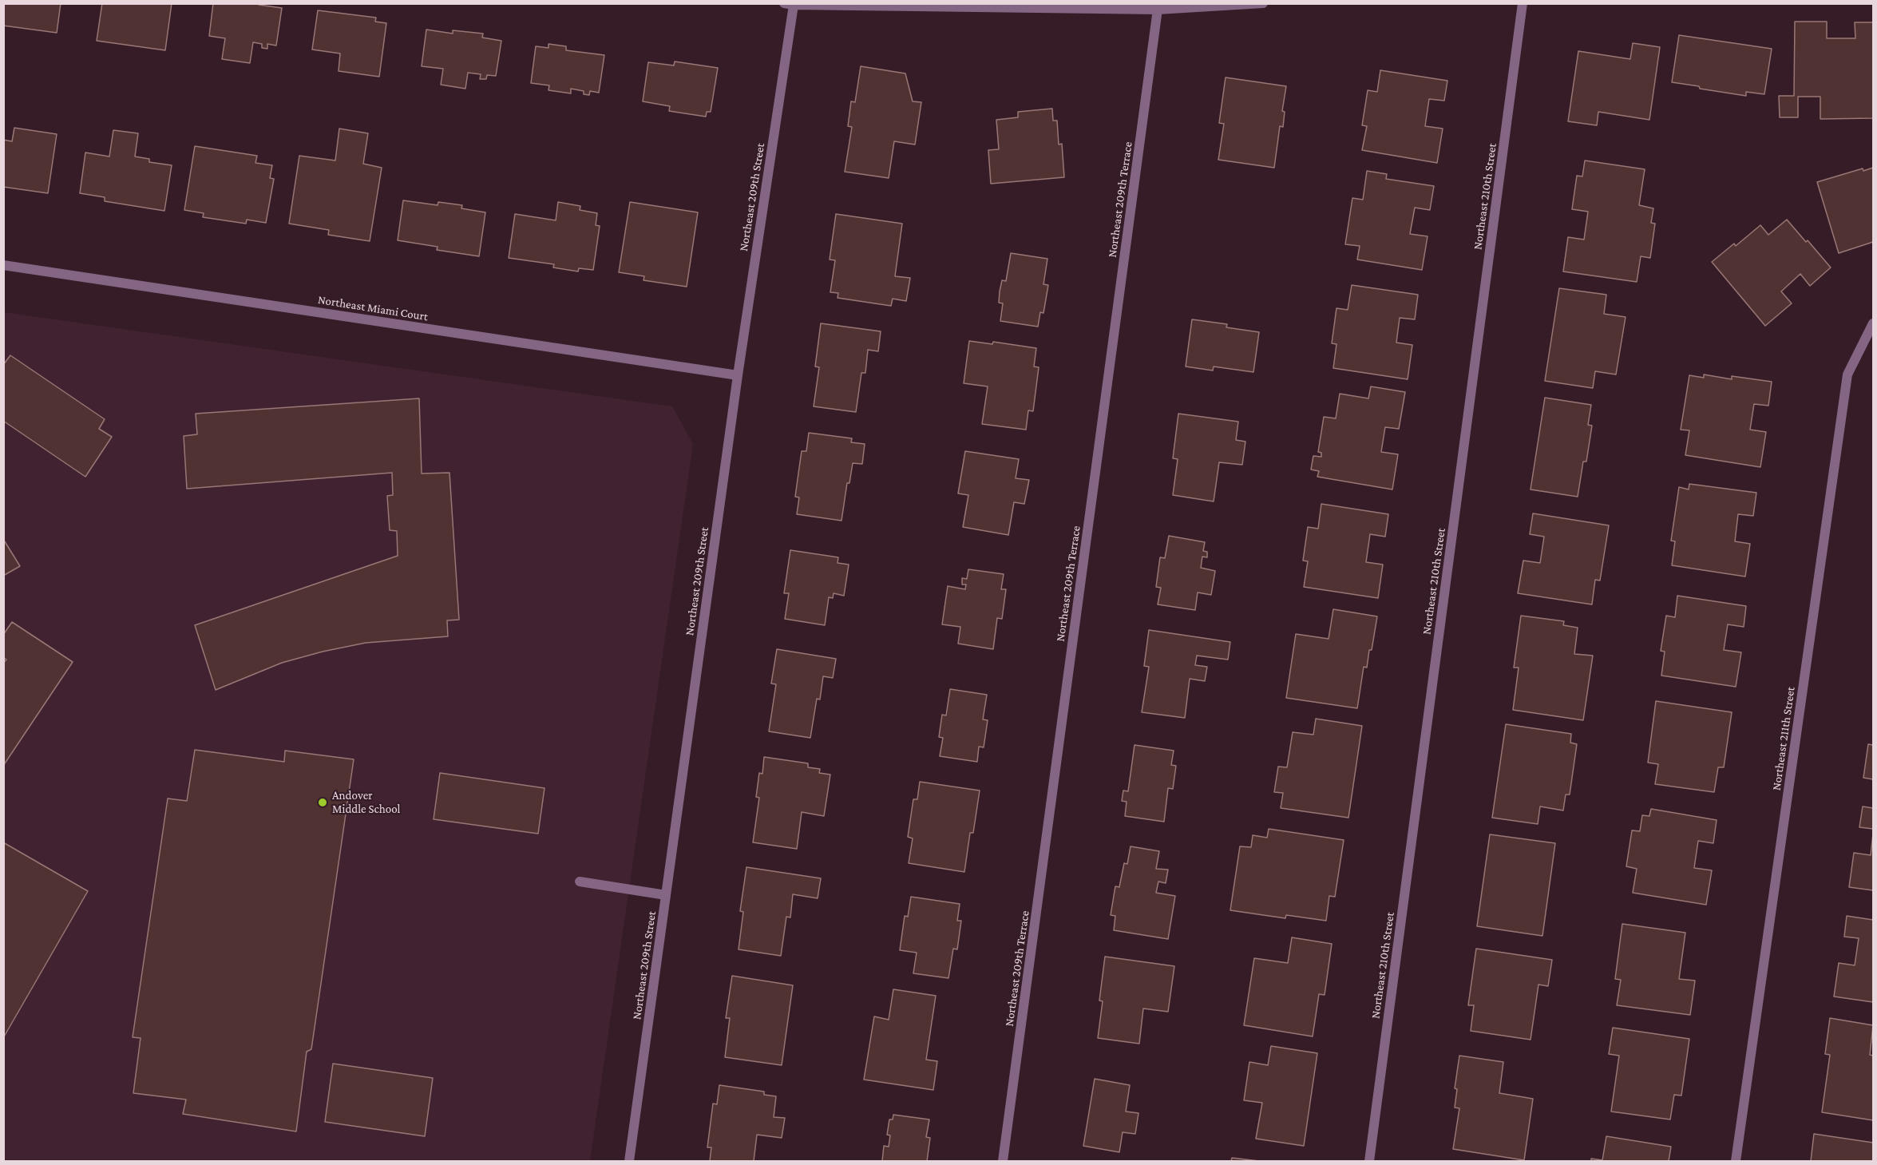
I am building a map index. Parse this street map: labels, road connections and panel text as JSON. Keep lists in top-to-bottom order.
{
  "streets": {
    "street": [
      "Northeast 210th Street",
      "Northeast 209th Street",
      "Northeast 209th Terrace",
      "Northeast Miami Court",
      "Northeast 211th Street"
    ]
  },
  "crossings": [
    ["Northeast 209th Street", "Northeast Miami Court"]
  ],
  "places": ["Andover Middle School"]
}
